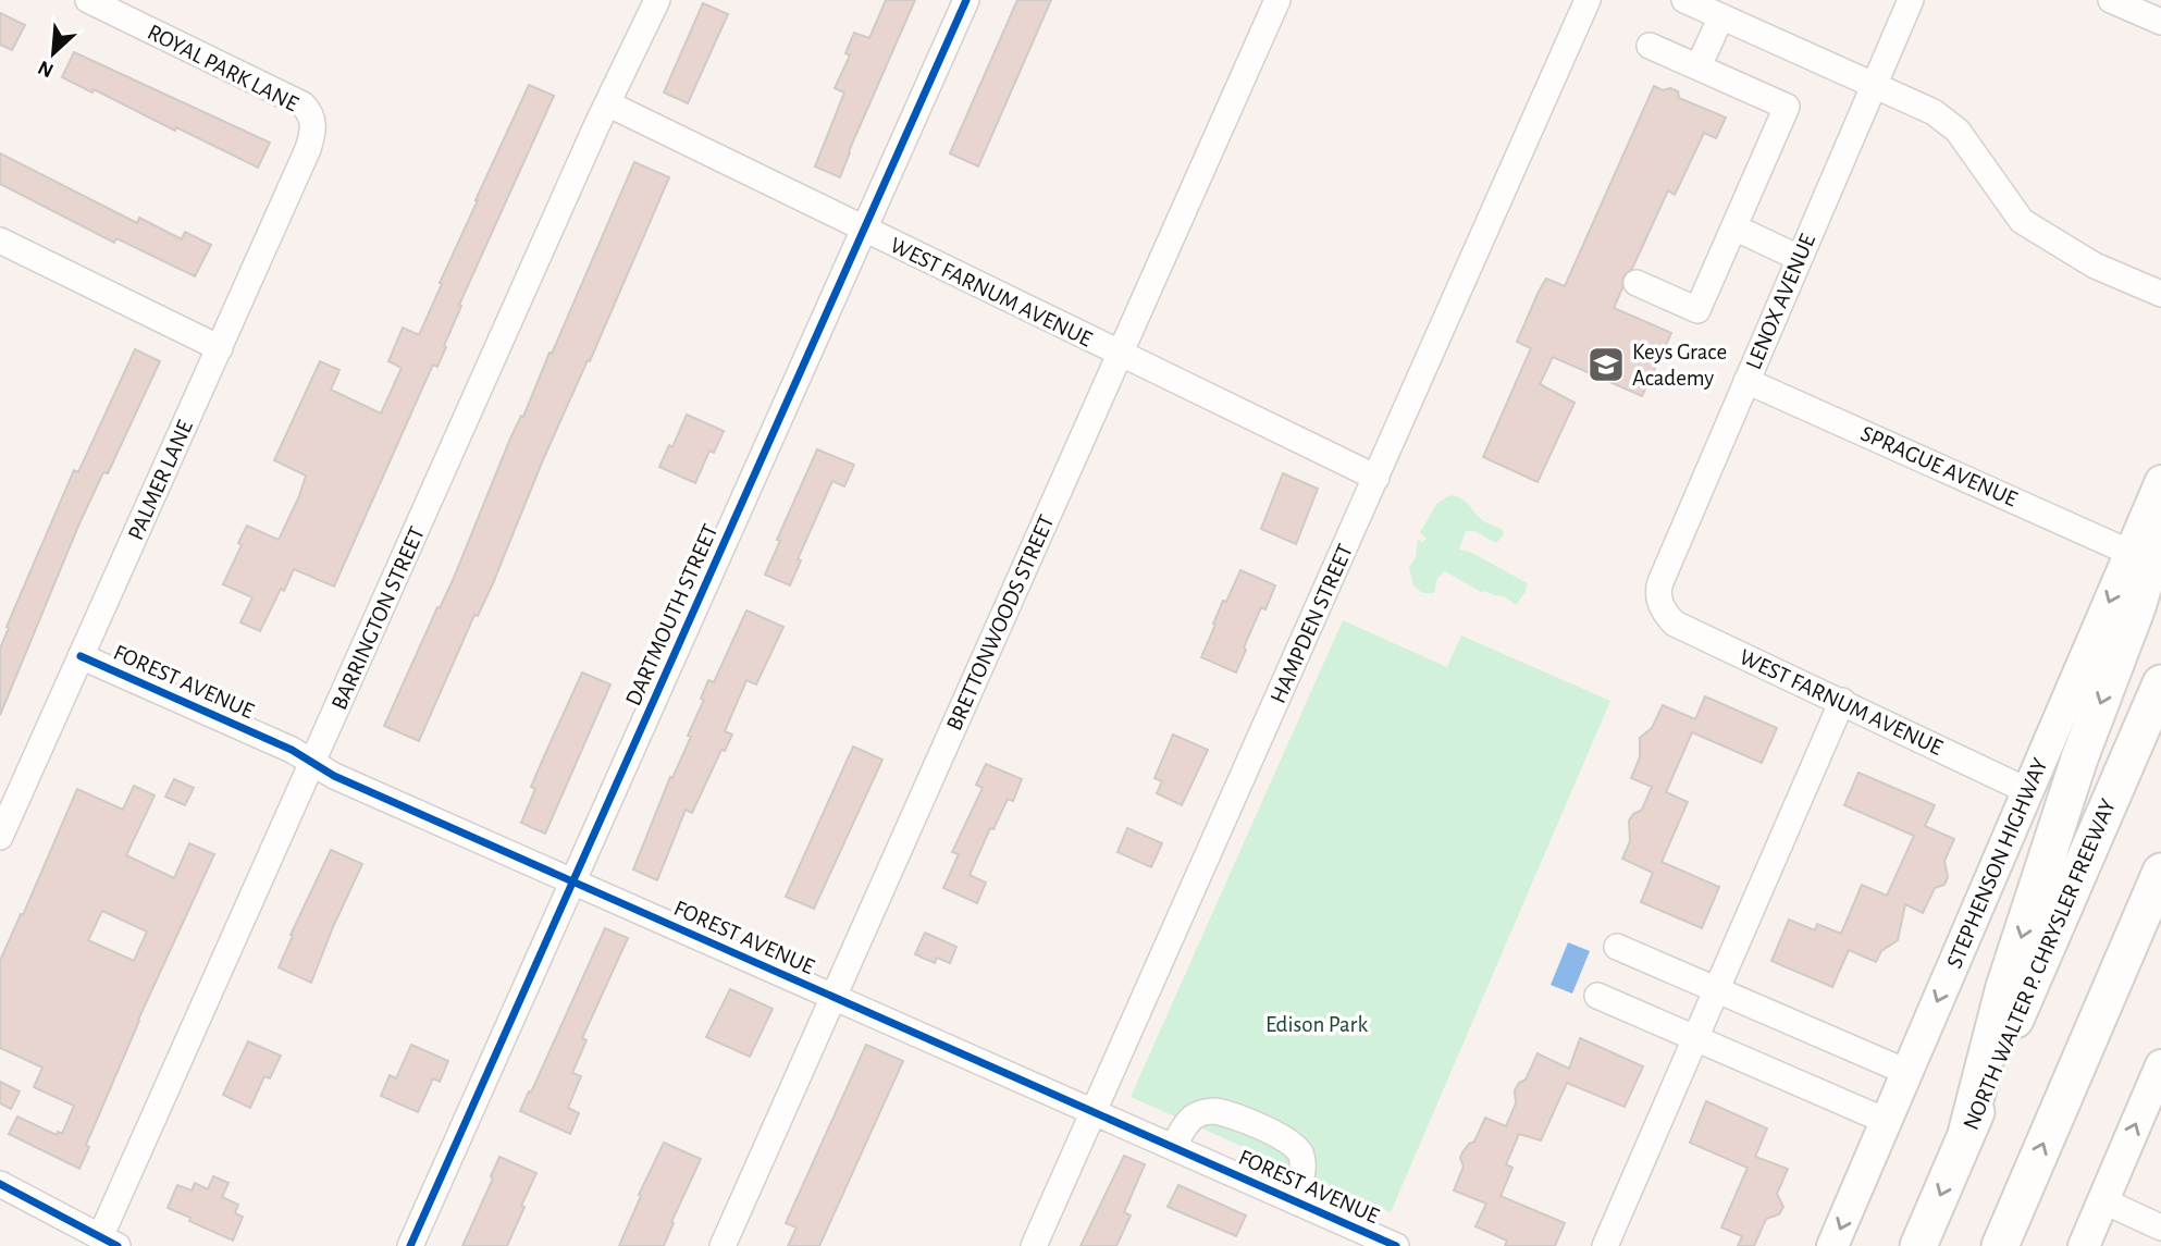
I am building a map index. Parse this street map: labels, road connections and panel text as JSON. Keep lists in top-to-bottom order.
{
  "streets": {
    "highway": ["NORTH WALTER P. CHRYSLER FREEWAY"],
    "main road": ["STEPHENSON HIGHWAY"],
    "street": [
      "ROYAL PARK LANE",
      "WEST FARNUM AVENUE",
      "LENOX AVENUE",
      "SPRAGUE AVENUE",
      "PALMER LANE",
      "DARTMOUTH STREET",
      "BARRINGTON STREET",
      "BRETTONWOODS STREET",
      "HAMPDEN STREET",
      "FOREST AVENUE"
    ]
  },
  "crossings": [
    ["ROYAL PARK LANE", "PALMER LANE"],
    ["WEST FARNUM AVENUE", "LENOX AVENUE"],
    ["WEST FARNUM AVENUE", "DARTMOUTH STREET"],
    ["WEST FARNUM AVENUE", "BARRINGTON STREET"],
    ["WEST FARNUM AVENUE", "BRETTONWOODS STREET"],
    ["WEST FARNUM AVENUE", "HAMPDEN STREET"],
    ["WEST FARNUM AVENUE", "STEPHENSON HIGHWAY"],
    ["LENOX AVENUE", "SPRAGUE AVENUE"],
    ["SPRAGUE AVENUE", "STEPHENSON HIGHWAY"],
    ["PALMER LANE", "FOREST AVENUE"],
    ["DARTMOUTH STREET", "FOREST AVENUE"],
    ["BARRINGTON STREET", "FOREST AVENUE"],
    ["BRETTONWOODS STREET", "FOREST AVENUE"],
    ["HAMPDEN STREET", "FOREST AVENUE"]
  ],
  "one_way": ["STEPHENSON HIGHWAY"],
  "parks": ["Edison Park"],
  "places": {
    "school or university": ["Keys Grace Academy"]
  },
  "north": "bottom left"
}
